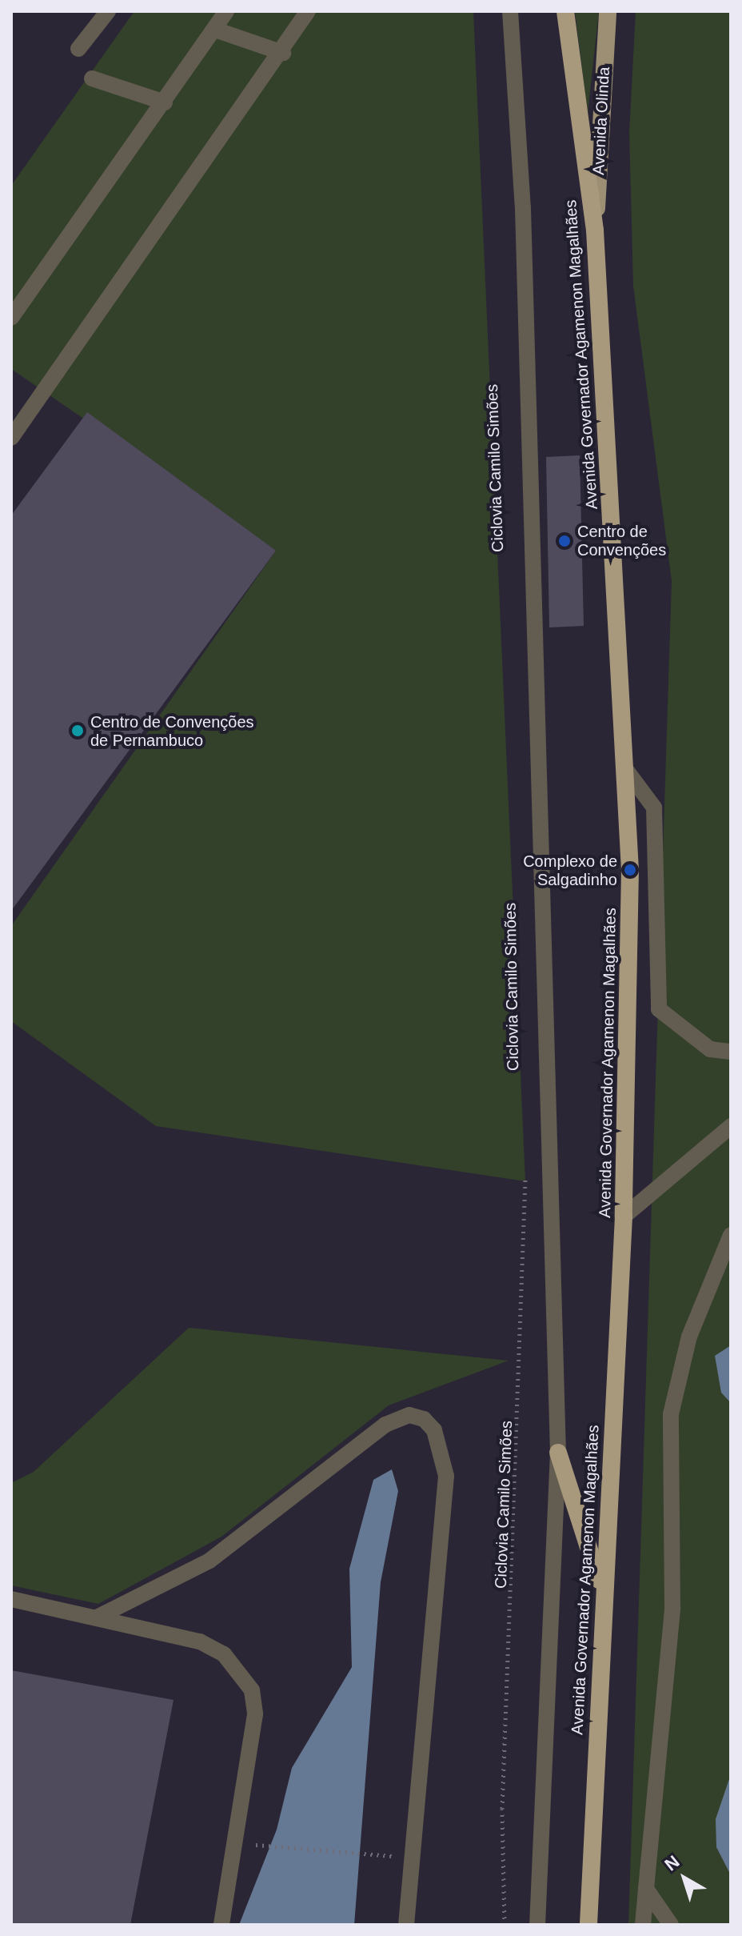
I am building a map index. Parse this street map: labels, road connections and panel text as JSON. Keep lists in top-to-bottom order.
{
  "streets": {
    "highway": ["Avenida Governador Agamenon Magalhães"],
    "main road": ["Avenida Olinda"],
    "path": ["Ciclovia Camilo Simões"]
  },
  "crossings": [
    ["Avenida Olinda", "Avenida Governador Agamenon Magalhães"]
  ],
  "places": ["Centro de Convenções", "Centro de Convenções de Pernambuco", "Complexo de Salgadinho"],
  "north": "top left"
}
